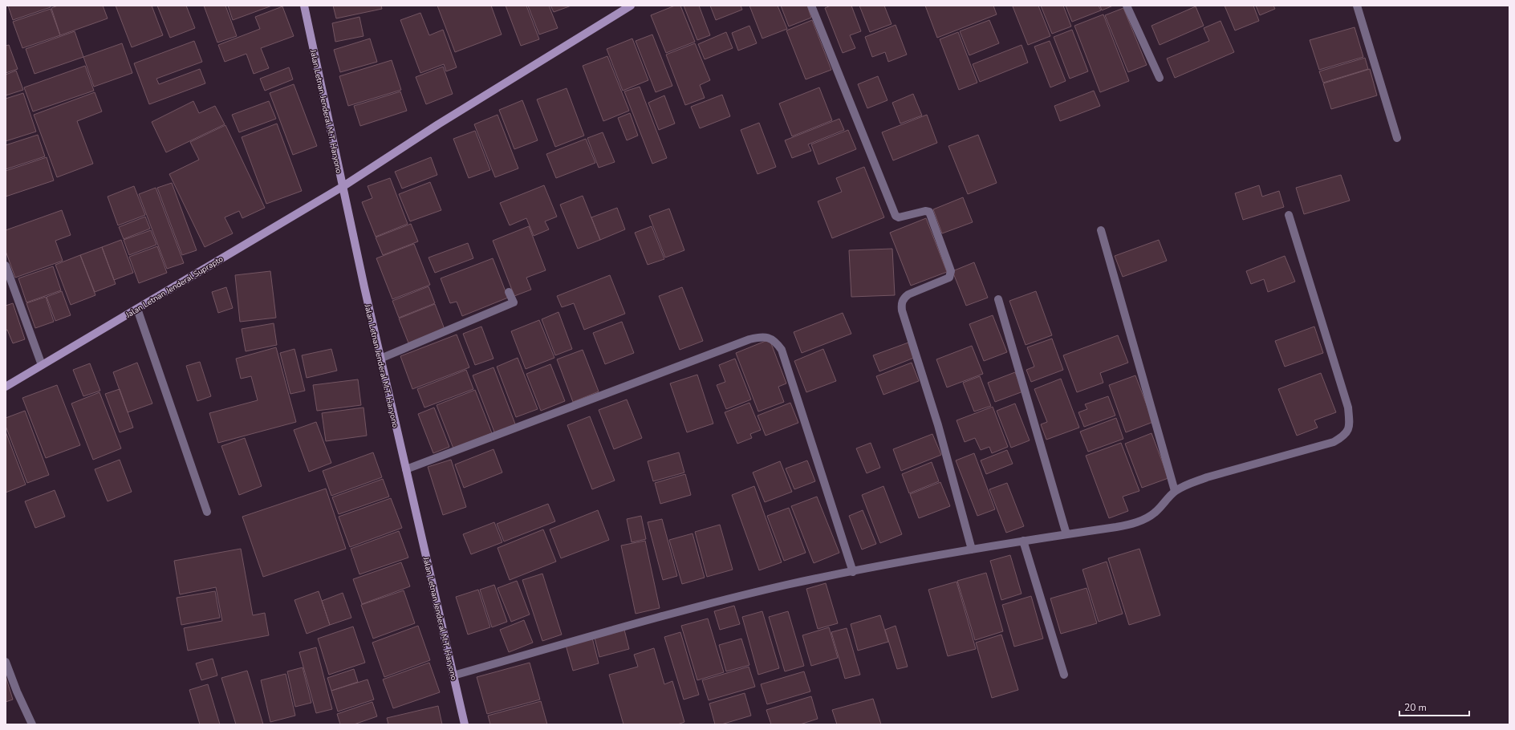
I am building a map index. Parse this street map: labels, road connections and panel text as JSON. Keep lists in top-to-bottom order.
{
  "streets": {
    "main road": ["Jalan Letnan Jenderal M.T. Haryono", "Jalan Letnan Jenderal Suprapto"]
  },
  "crossings": [
    ["Jalan Letnan Jenderal M.T. Haryono", "Jalan Letnan Jenderal Suprapto"]
  ],
  "scale_bar": "20 m"
}
